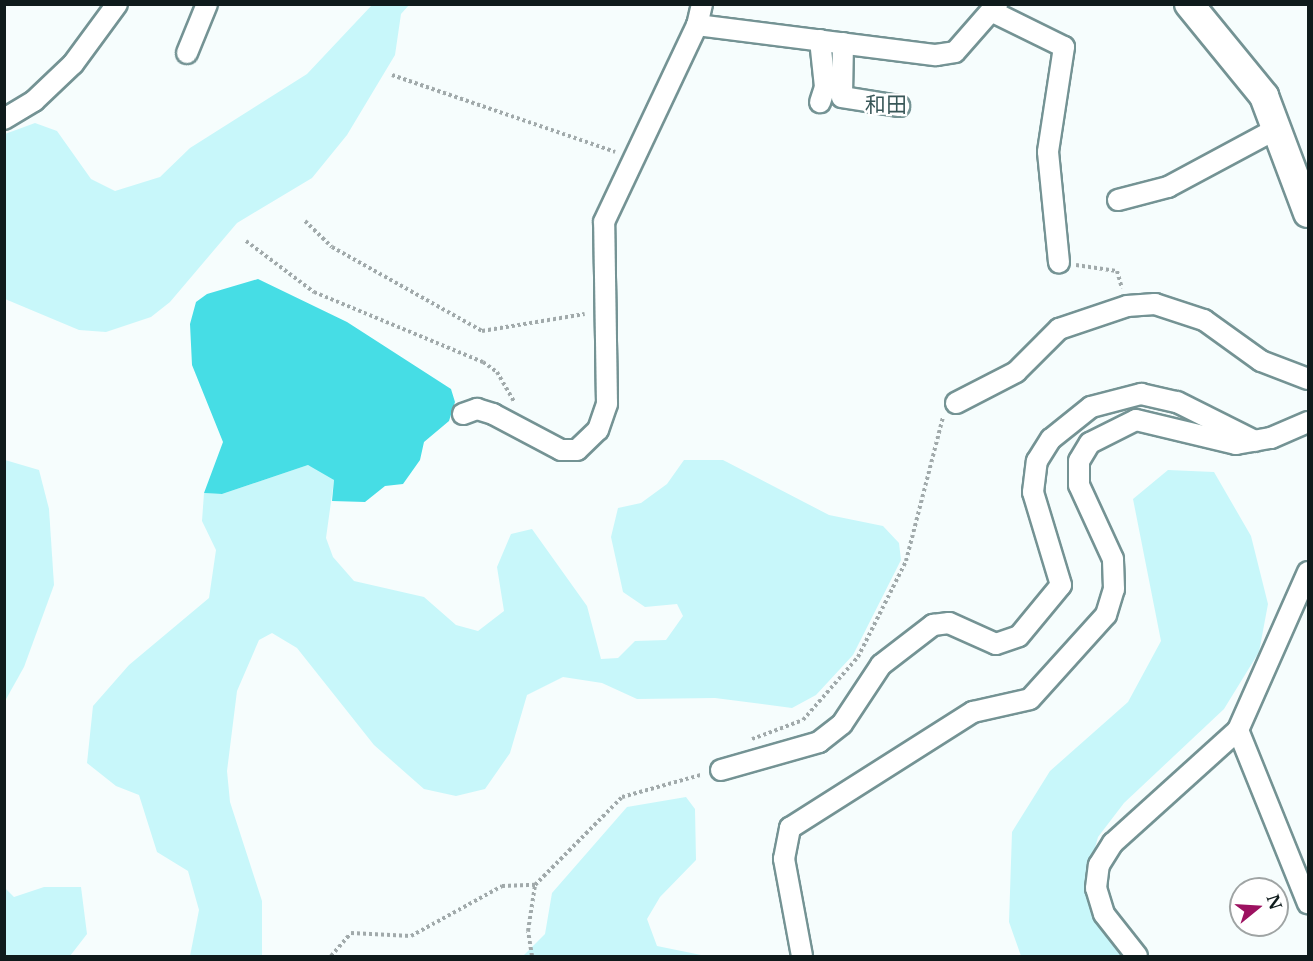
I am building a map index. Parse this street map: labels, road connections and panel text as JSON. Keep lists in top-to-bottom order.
{
  "districts": ["和田"],
  "north": "right"
}
